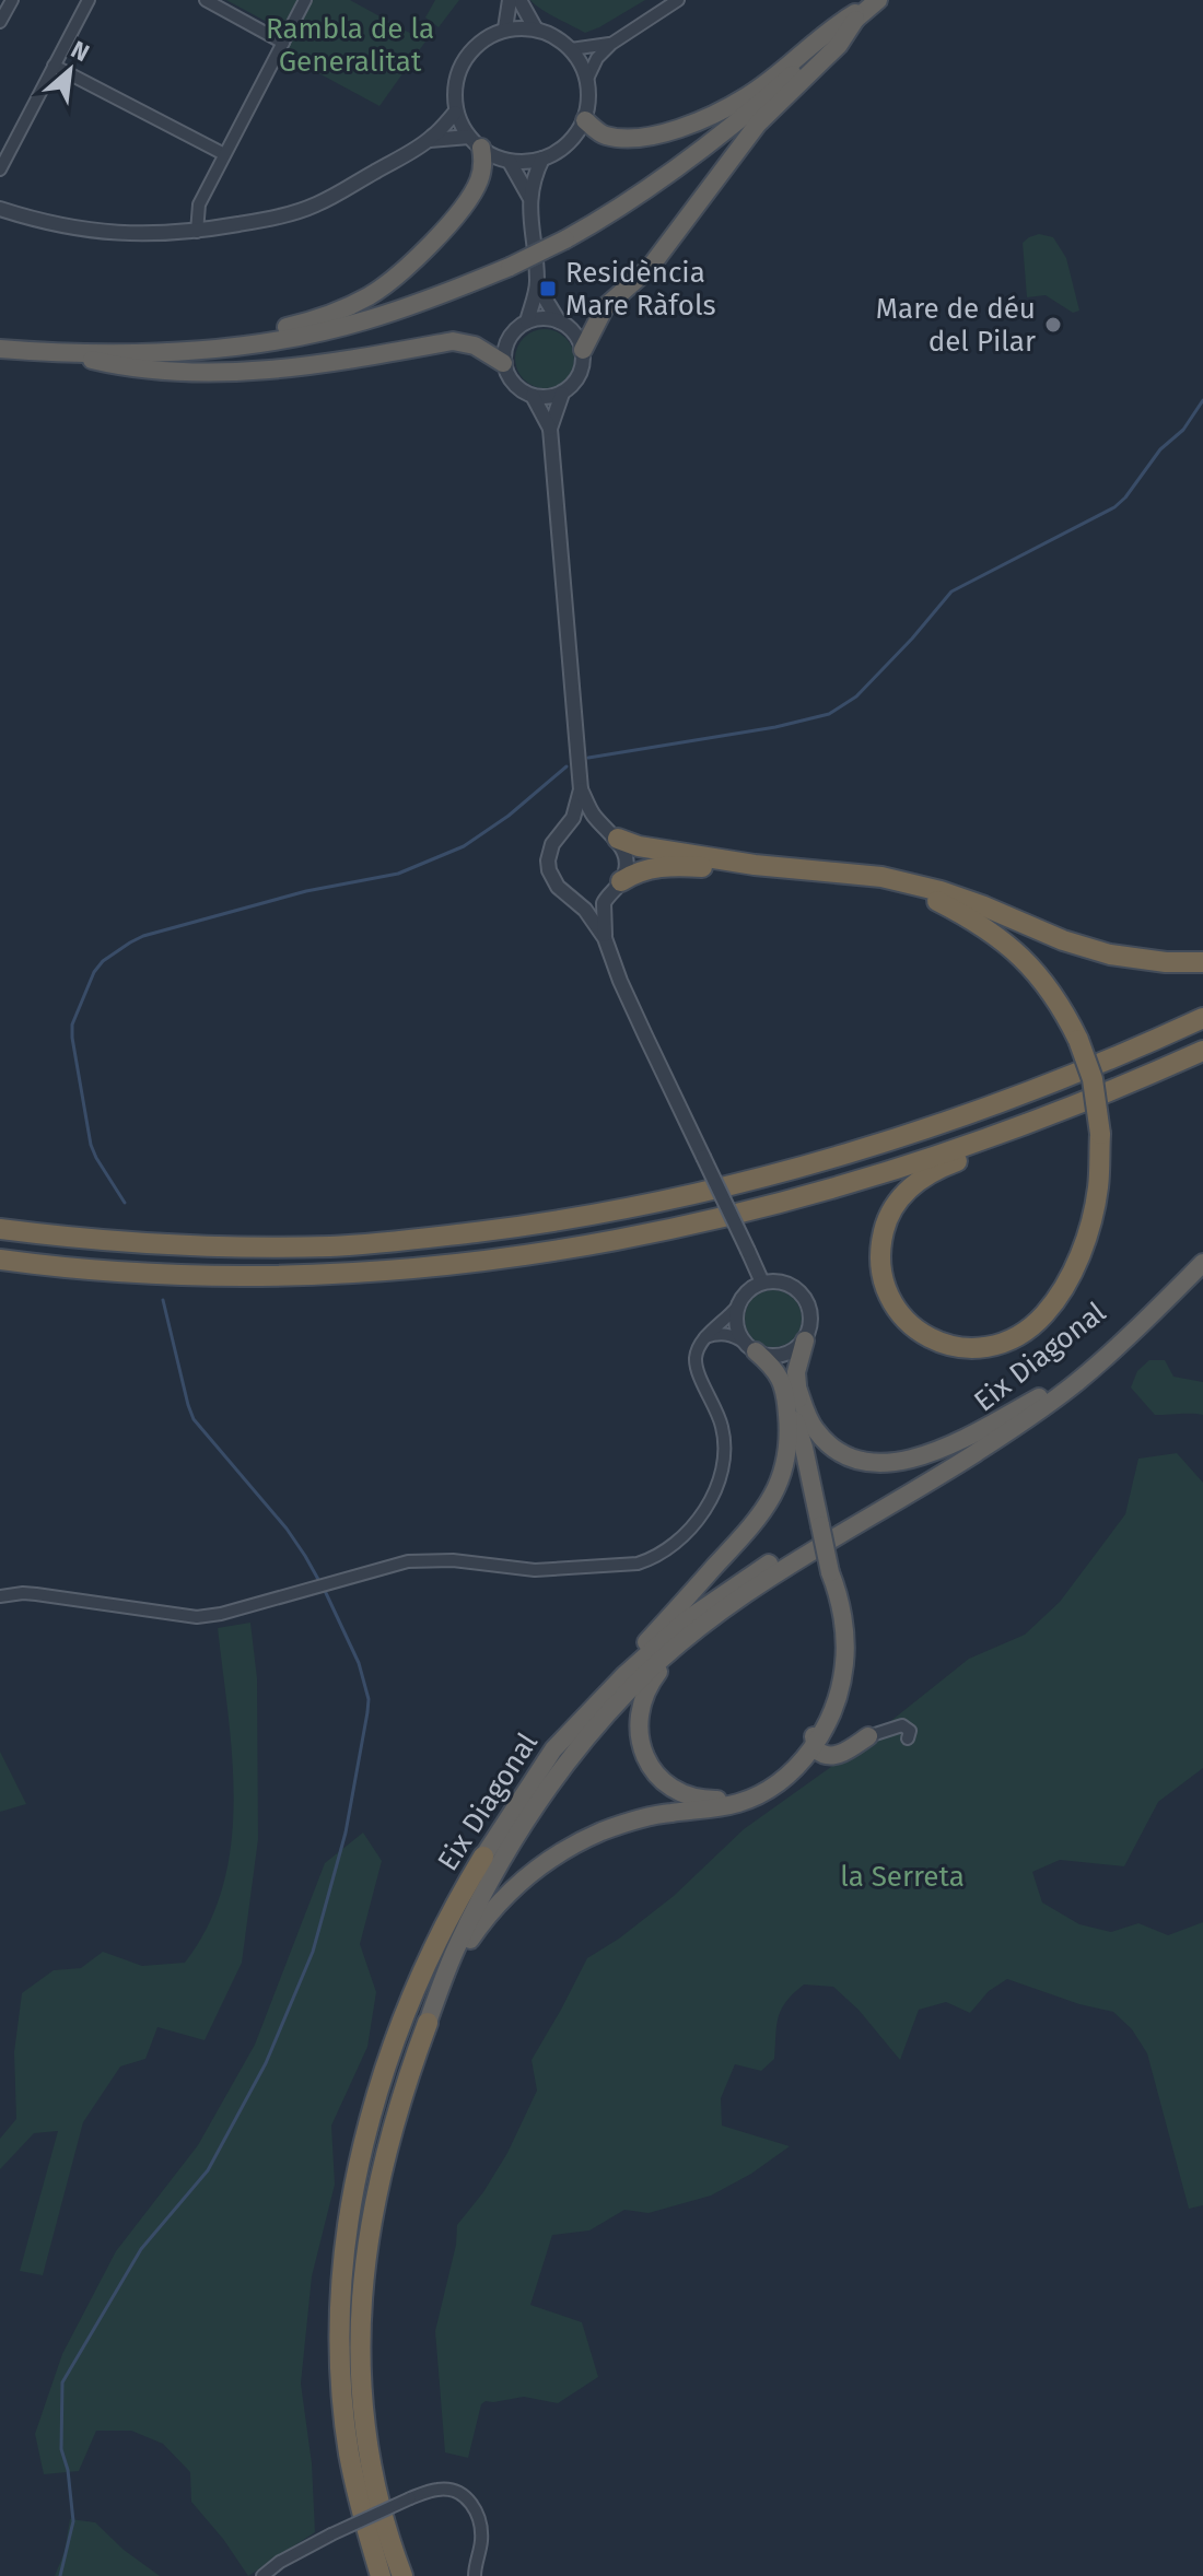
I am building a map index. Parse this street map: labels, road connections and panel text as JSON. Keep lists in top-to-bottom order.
{
  "streets": {
    "highway": ["Eix Diagonal"]
  },
  "parks": ["Rambla de la Generalitat", "la Serreta"],
  "places": {
    "transit": ["Residència Mare Ràfols"],
    "other": ["Mare de déu del Pilar"]
  },
  "north": "top right"
}
